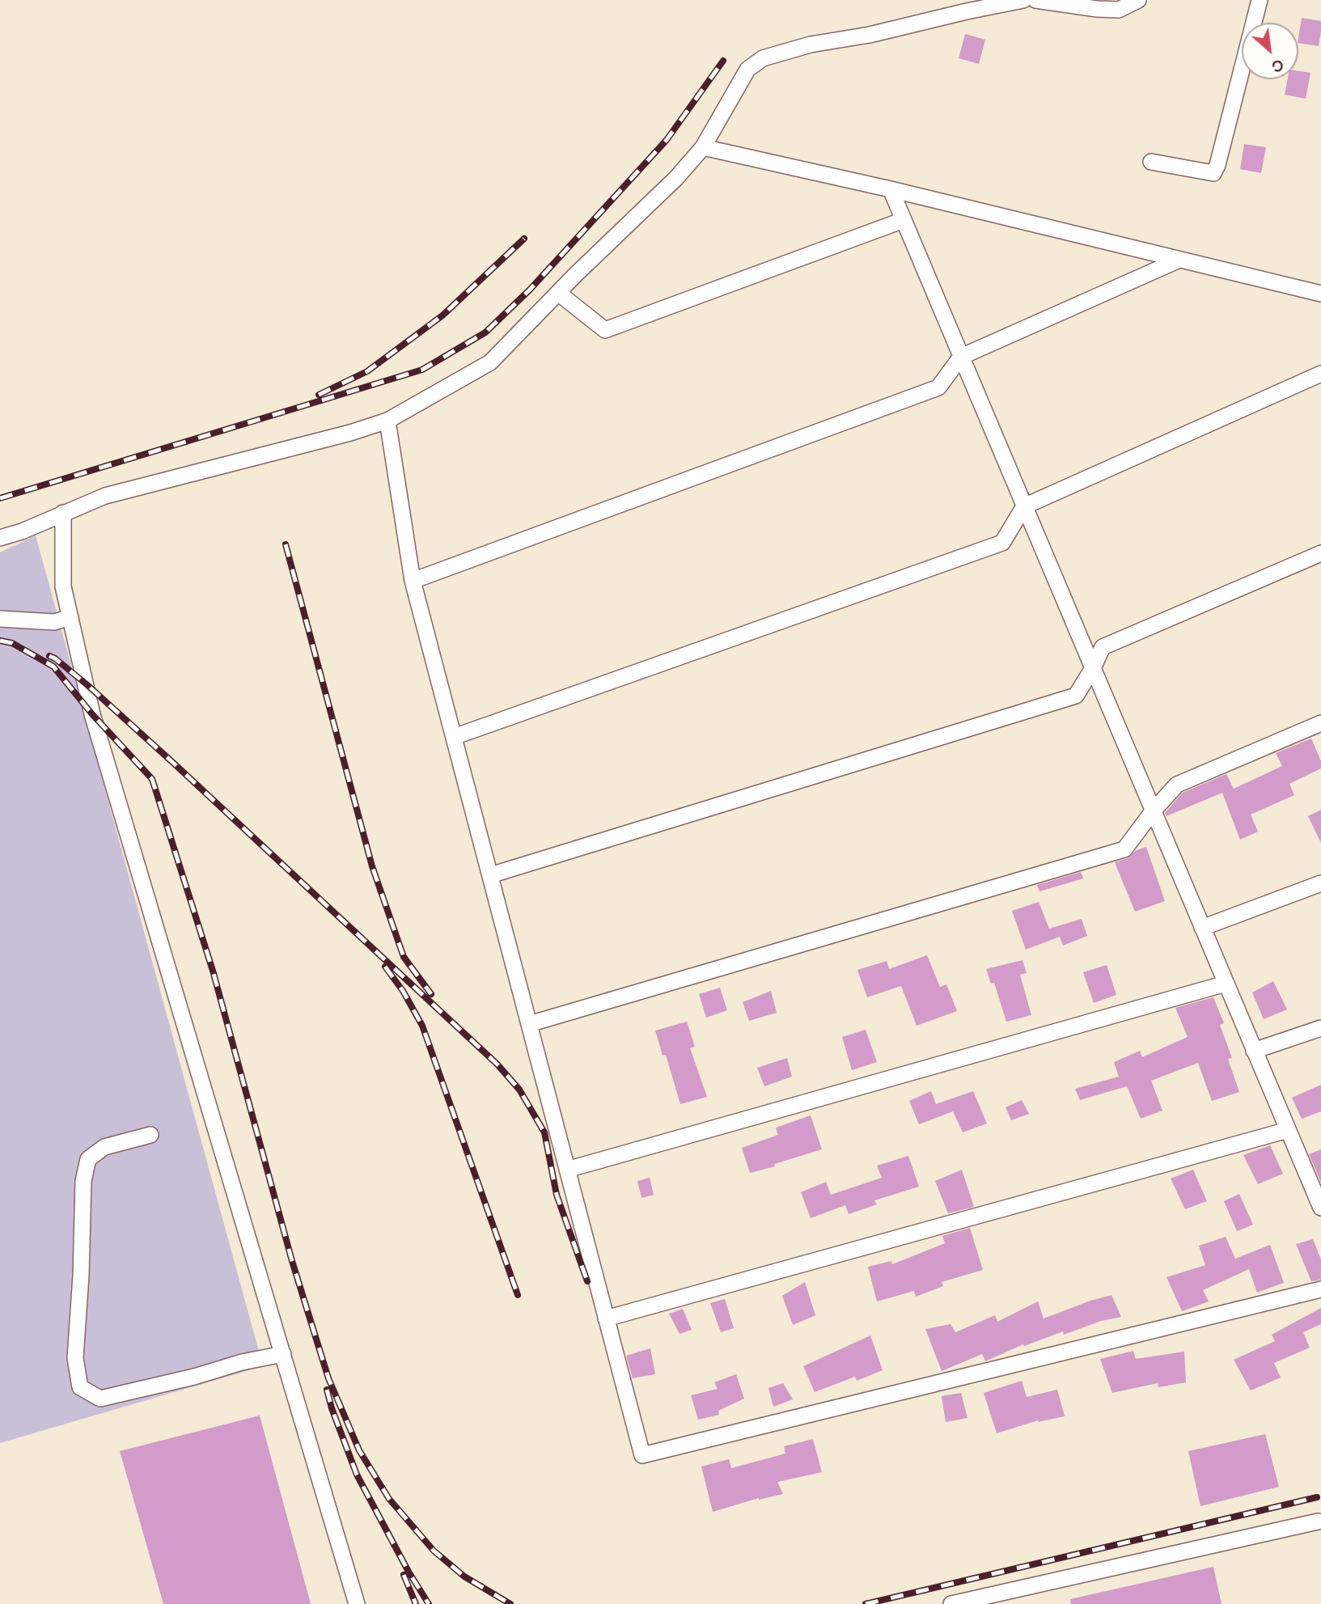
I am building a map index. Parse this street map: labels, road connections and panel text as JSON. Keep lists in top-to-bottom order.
{
  "north": "bottom right"
}
